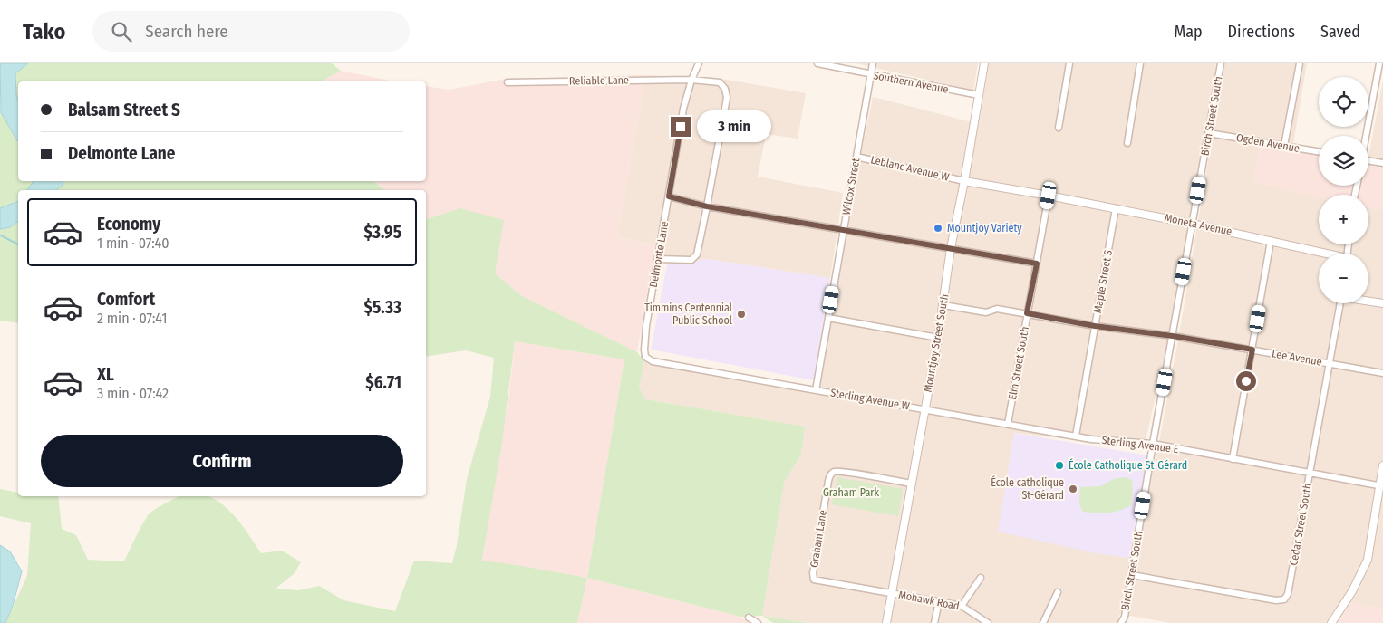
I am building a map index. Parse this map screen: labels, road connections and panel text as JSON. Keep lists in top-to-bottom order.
{
  "streets": {
    "street": [
      "Reliable Lane",
      "Southern Avenue",
      "Birch Street South",
      "Ogden Avenue",
      "Leblanc Avenue W",
      "Wilcox Street",
      "Moneta Avenue",
      "Delmonte Lane",
      "Maple Street S",
      "Mountjoy Street South",
      "Lee Avenue",
      "Elm Street South",
      "Sterling Avenue W",
      "Sterling Avenue E",
      "Cedar Street South",
      "Graham Lane",
      "Mohawk Road"
    ]
  },
  "crossings": [
    ["Reliable Lane", "Delmonte Lane"],
    ["Southern Avenue", "Wilcox Street"],
    ["Southern Avenue", "Mountjoy Street South"],
    ["Birch Street South", "Ogden Avenue"],
    ["Birch Street South", "Moneta Avenue"],
    ["Birch Street South", "Lee Avenue"],
    ["Birch Street South", "Sterling Avenue E"],
    ["Birch Street South", "Cedar Street South"],
    ["Leblanc Avenue W", "Wilcox Street"],
    ["Leblanc Avenue W", "Moneta Avenue"],
    ["Leblanc Avenue W", "Mountjoy Street South"],
    ["Wilcox Street", "Delmonte Lane"],
    ["Wilcox Street", "Sterling Avenue W"],
    ["Moneta Avenue", "Maple Street S"],
    ["Moneta Avenue", "Mountjoy Street South"],
    ["Moneta Avenue", "Elm Street South"],
    ["Delmonte Lane", "Sterling Avenue W"],
    ["Maple Street S", "Lee Avenue"],
    ["Maple Street S", "Sterling Avenue E"],
    ["Mountjoy Street South", "Lee Avenue"],
    ["Mountjoy Street South", "Sterling Avenue W"],
    ["Mountjoy Street South", "Sterling Avenue E"],
    ["Mountjoy Street South", "Graham Lane"],
    ["Mountjoy Street South", "Mohawk Road"],
    ["Lee Avenue", "Elm Street South"],
    ["Lee Avenue", "Cedar Street South"],
    ["Elm Street South", "Sterling Avenue E"],
    ["Sterling Avenue W", "Sterling Avenue E"],
    ["Sterling Avenue E", "Cedar Street South"],
    ["Graham Lane", "Mohawk Road"]
  ],
  "parks": ["Graham Park"],
  "places": [
    "Mountjoy Variety",
    "Timmins Centennial Public School",
    "École Catholique St-Gérard",
    "École catholique St-Gérard"
  ],
  "page": {
    "header": "Tako",
    "search": "Search here",
    "nav": ["Map", "Directions", "Saved"],
    "map_buttons": ["+", "−"],
    "banner": ["Balsam Street S", "Delmonte Lane"],
    "bubble": "3 min",
    "list": [
      {
        "name": "Economy",
        "note": "1 min · 07:40",
        "value": "$3.95"
      },
      {
        "name": "Comfort",
        "note": "2 min · 07:41",
        "value": "$5.33"
      },
      {
        "name": "XL",
        "note": "3 min · 07:42",
        "value": "$6.71"
      }
    ],
    "buttons": "Confirm"
  }
}
